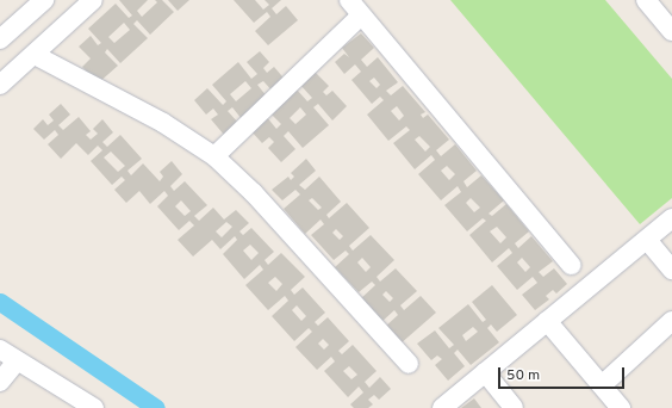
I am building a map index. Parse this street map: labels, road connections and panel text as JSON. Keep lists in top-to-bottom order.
{
  "scale_bar": "50 m"
}
